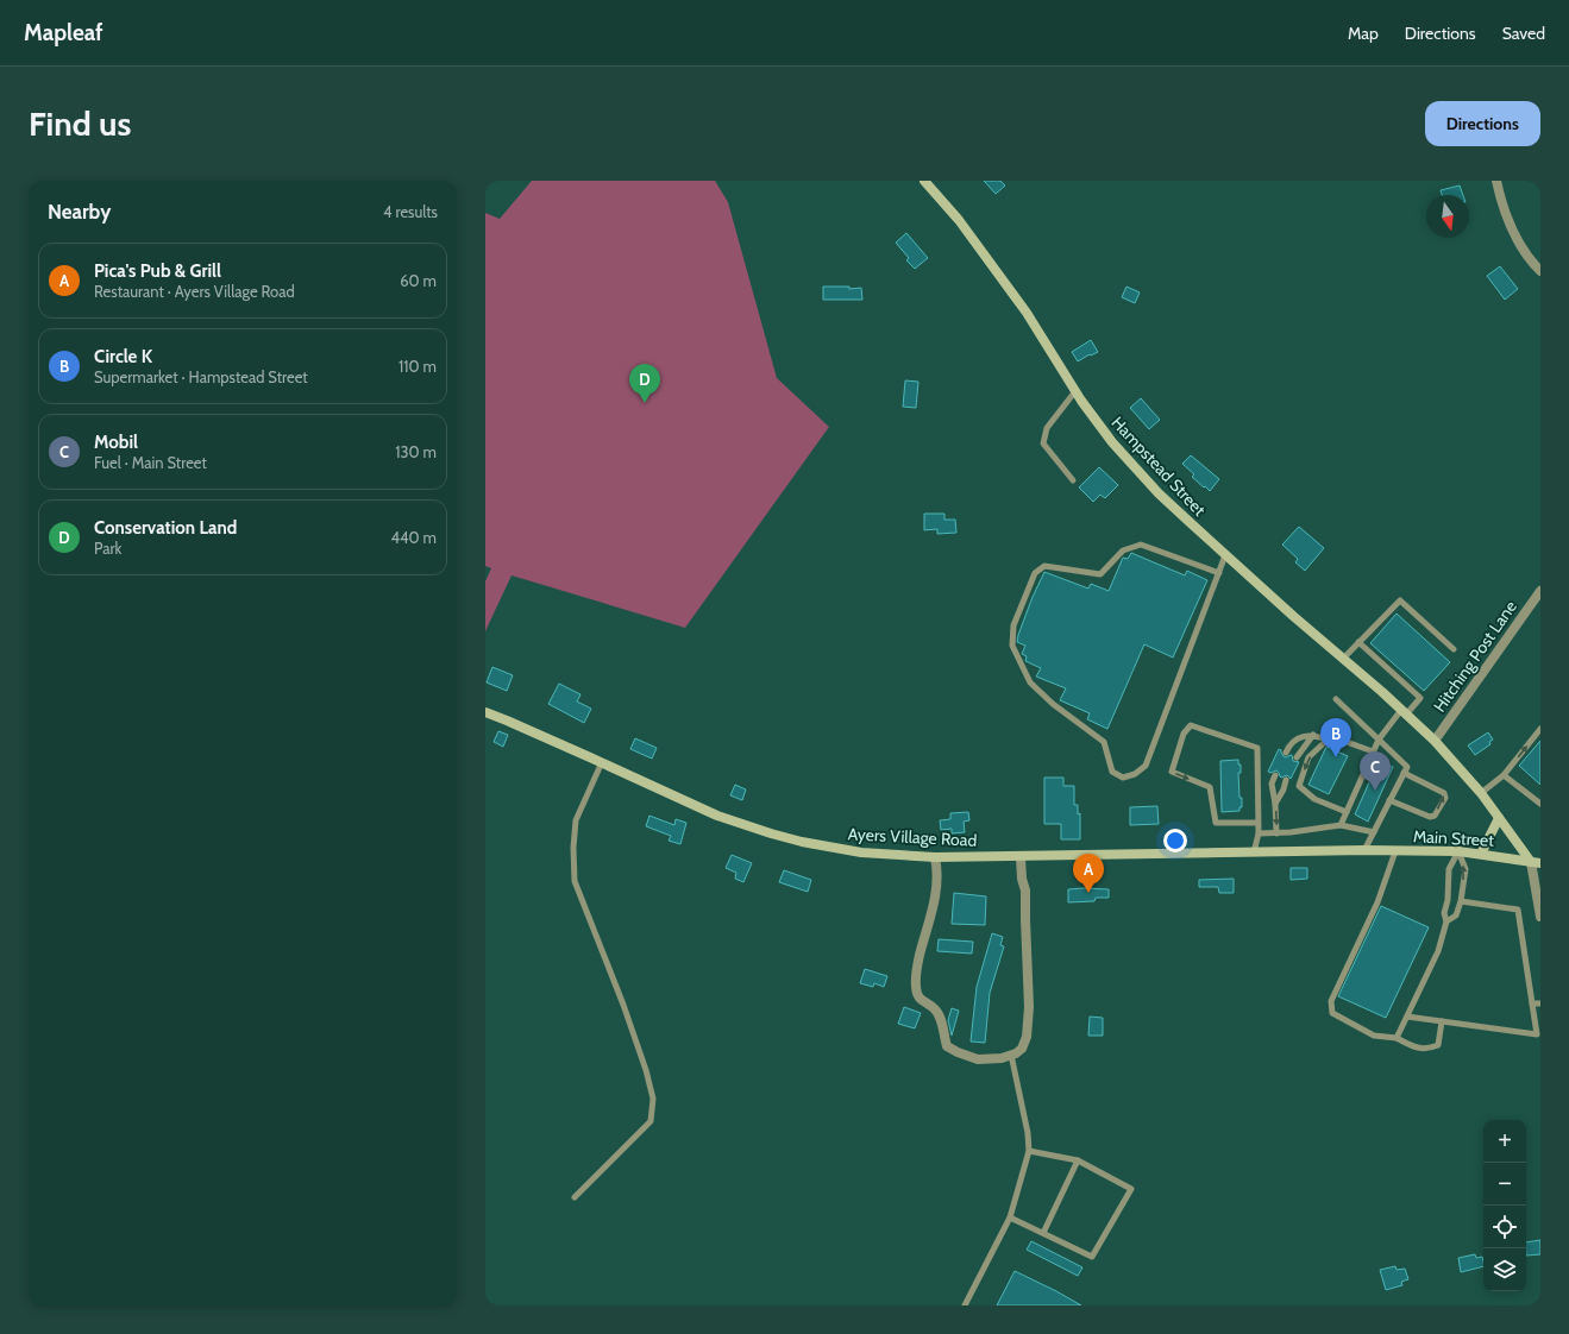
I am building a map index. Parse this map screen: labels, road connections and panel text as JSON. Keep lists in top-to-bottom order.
{
  "streets": {
    "main road": ["Hampstead Street", "Ayers Village Road", "Main Street"],
    "street": ["Hitching Post Lane"]
  },
  "crossings": [
    ["Hampstead Street", "Hitching Post Lane"],
    ["Hampstead Street", "Main Street"],
    ["Ayers Village Road", "Main Street"]
  ],
  "north": "bottom",
  "page": {
    "header": "Mapleaf",
    "nav": ["Map", "Directions", "Saved"],
    "buttons": "Directions",
    "title": "Find us",
    "heading": ["Nearby", "4 results"],
    "list": [
      {
        "mark": "A",
        "name": "Pica's Pub & Grill",
        "note": "Restaurant · Ayers Village Road",
        "value": "60 m"
      },
      {
        "mark": "B",
        "name": "Circle K",
        "note": "Supermarket · Hampstead Street",
        "value": "110 m"
      },
      {
        "mark": "C",
        "name": "Mobil",
        "note": "Fuel · Main Street",
        "value": "130 m"
      },
      {
        "mark": "D",
        "name": "Conservation Land",
        "note": "Park",
        "value": "440 m"
      }
    ],
    "pins": [
      "D",
      "B",
      "C",
      "A"
    ],
    "map_buttons": ["+", "−"]
  }
}
